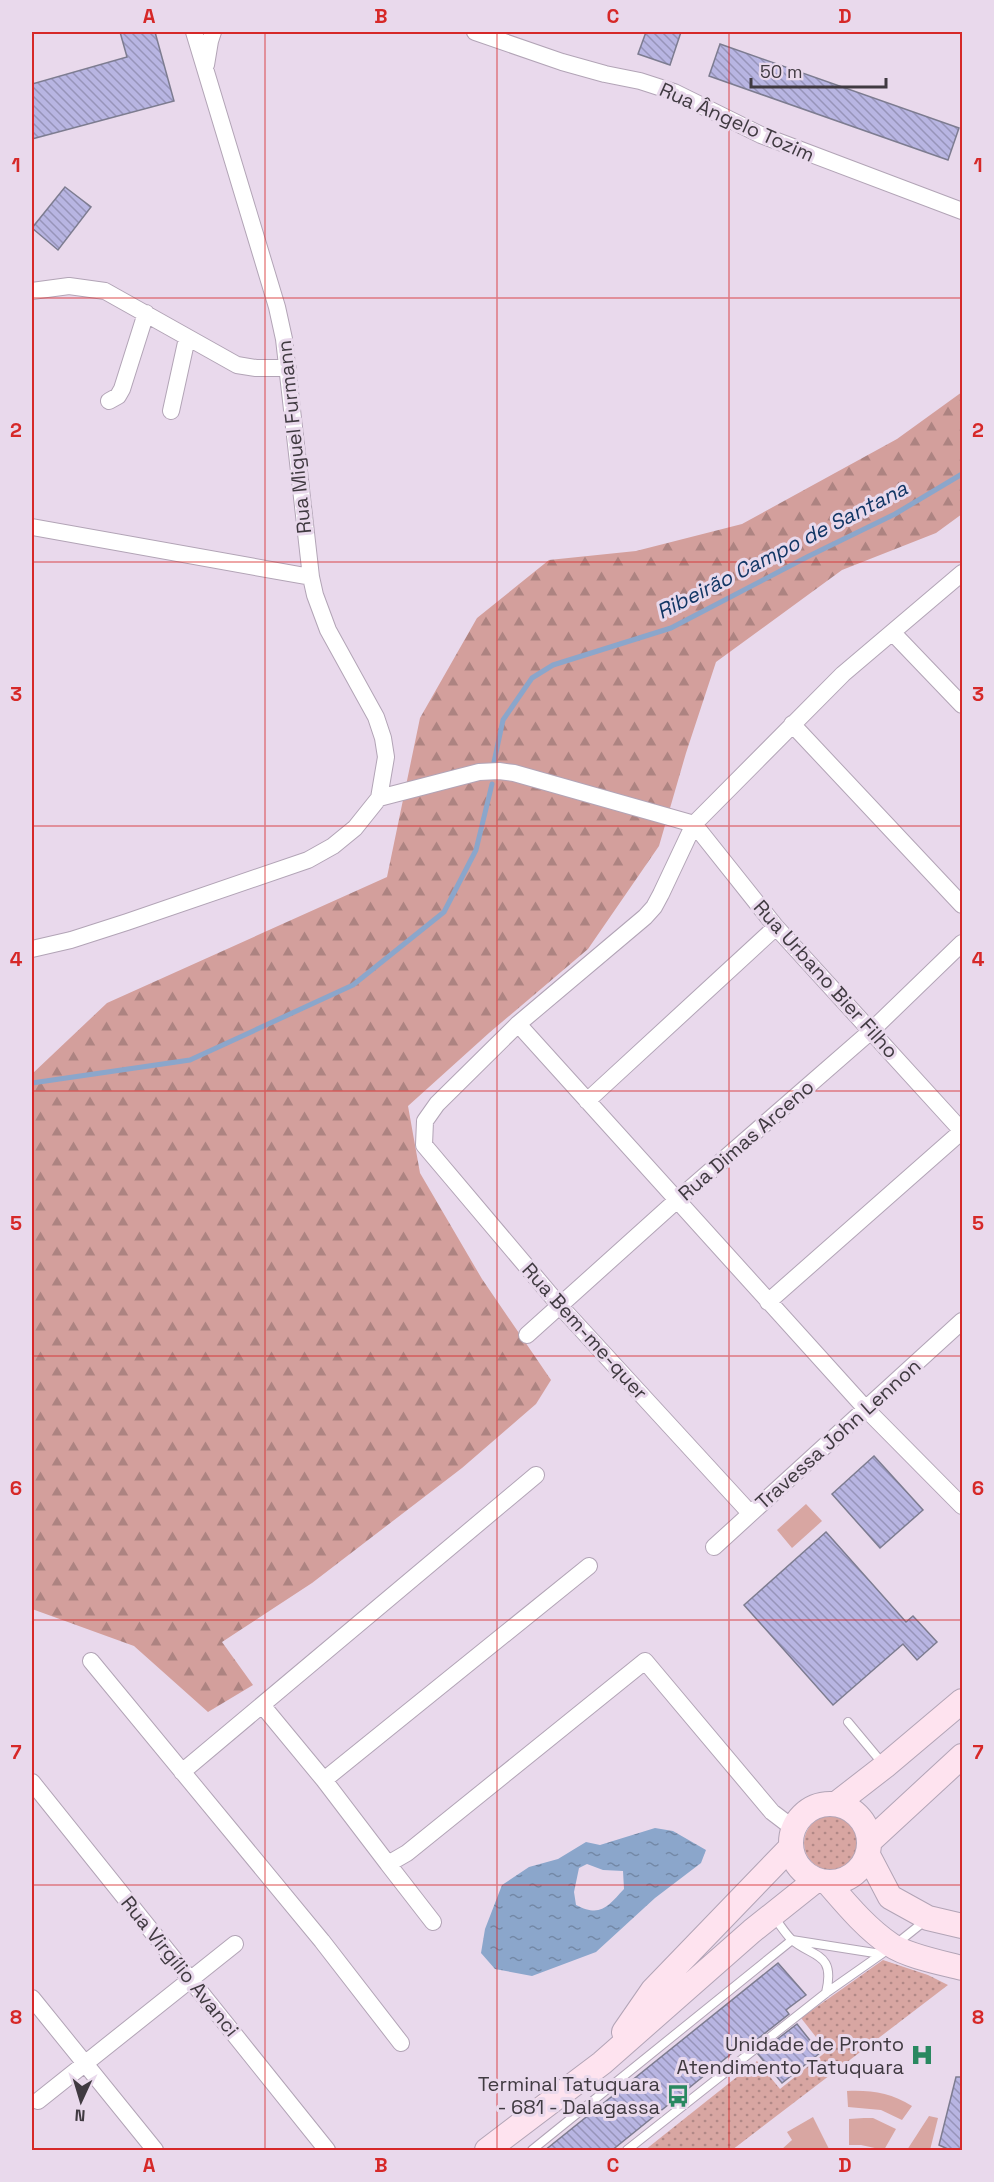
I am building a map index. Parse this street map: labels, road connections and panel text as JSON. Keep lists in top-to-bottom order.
{
  "streets": {
    "street": [
      "Rua Ângelo Tozim",
      "Rua Miguel Furmann",
      "Rua Urbano Bier Filho",
      "Rua Dimas Arceno",
      "Rua Bem-me-quer",
      "Travessa John Lennon",
      "Rua Virgílio Avanci"
    ]
  },
  "crossings": [
    ["Rua Urbano Bier Filho", "Rua Dimas Arceno"],
    ["Rua Dimas Arceno", "Rua Bem-me-quer"],
    ["Rua Bem-me-quer", "Travessa John Lennon"]
  ],
  "water": ["Ribeirão Campo de Santana"],
  "places": {
    "hospital": ["Unidade de Pronto Atendimento Tatuquara"],
    "bus stop": ["Terminal Tatuquara - 681 - Dalagassa"]
  },
  "scale_bar": "50 m",
  "north": "bottom",
  "grid": {
    "columns": [
      "A",
      "B",
      "C",
      "D"
    ],
    "rows": [
      "1",
      "2",
      "3",
      "4",
      "5",
      "6",
      "7",
      "8"
    ]
  }
}
